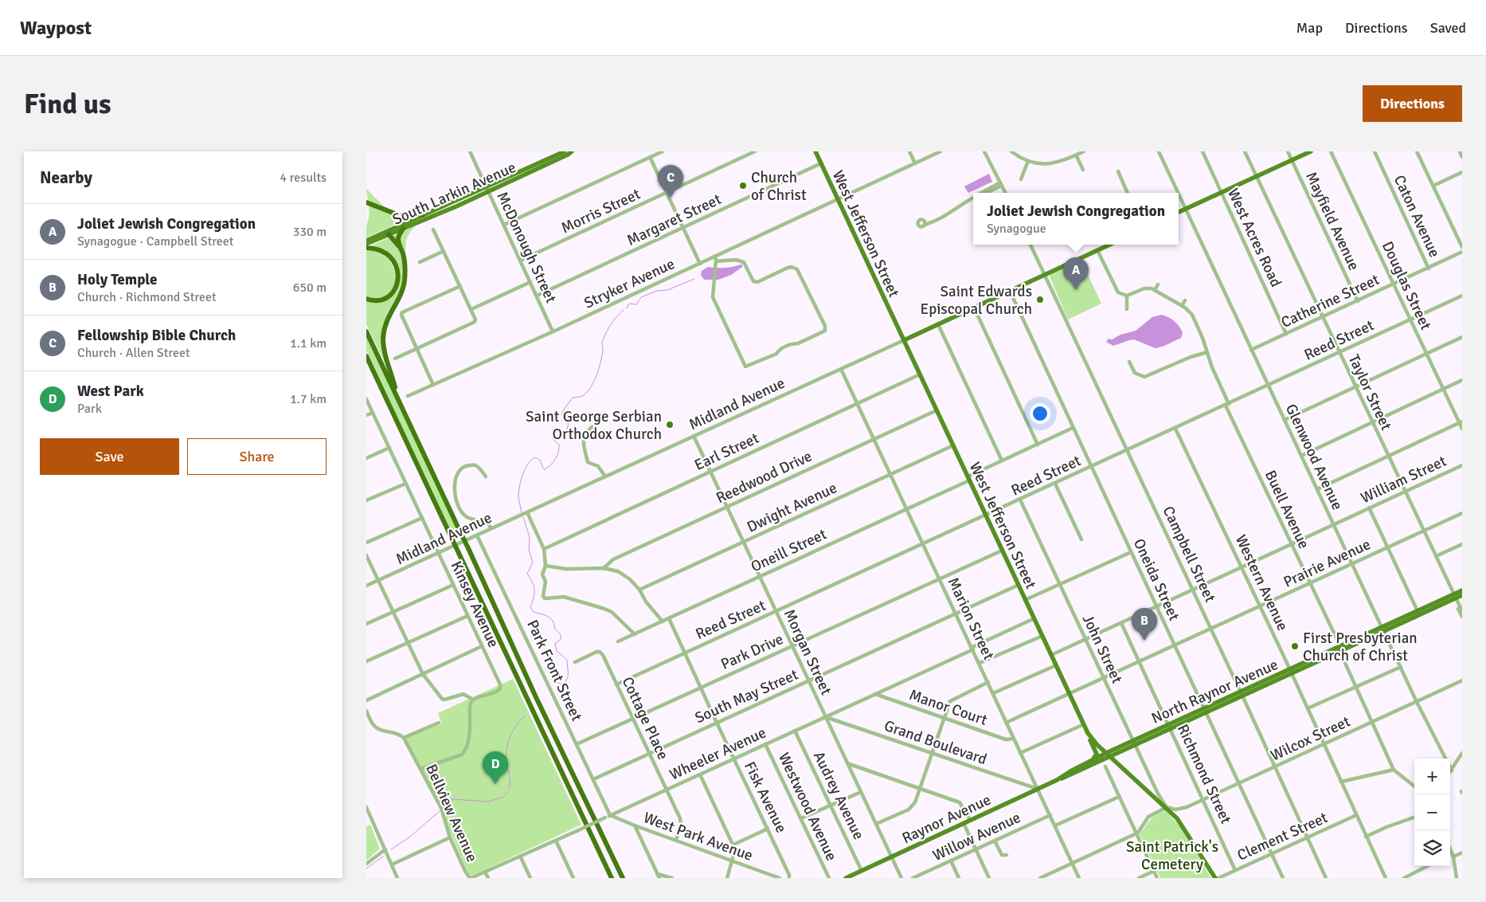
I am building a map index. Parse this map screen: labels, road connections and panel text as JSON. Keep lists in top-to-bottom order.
{
  "streets": {
    "main road": [
      "South Larkin Avenue",
      "West Jefferson Street",
      "Midland Avenue",
      "North Raynor Avenue",
      "Raynor Avenue"
    ],
    "street": [
      "Morris Street",
      "Caton Avenue",
      "Margaret Street",
      "Mayfield Avenue",
      "West Acres Road",
      "McDonough Street",
      "Stryker Avenue",
      "Douglas Street",
      "Catherine Street",
      "Reed Street",
      "Taylor Street",
      "Earl Street",
      "Glenwood Avenue",
      "Reedwood Drive",
      "William Street",
      "Dwight Avenue",
      "Buell Avenue",
      "Oneill Street",
      "Campbell Street",
      "Prairie Avenue",
      "Oneida Street",
      "Western Avenue",
      "Kinsey Avenue",
      "Marion Street",
      "John Street",
      "Park Drive",
      "Morgan Street",
      "Park Front Street",
      "South May Street",
      "Manor Court",
      "Cottage Place",
      "Wilcox Street",
      "Grand Boulevard",
      "Wheeler Avenue",
      "Richmond Street",
      "Audrey Avenue",
      "Fisk Avenue",
      "Westwood Avenue",
      "Bellview Avenue",
      "West Park Avenue",
      "Willow Avenue",
      "Clement Street"
    ]
  },
  "crossings": [
    ["South Larkin Avenue", "McDonough Street"],
    ["Morris Street", "McDonough Street"],
    ["Caton Avenue", "Catherine Street"],
    ["Margaret Street", "West Jefferson Street"],
    ["Margaret Street", "McDonough Street"],
    ["Mayfield Avenue", "Catherine Street"],
    ["West Jefferson Street", "Stryker Avenue"],
    ["West Jefferson Street", "Reed Street"],
    ["West Jefferson Street", "Midland Avenue"],
    ["West Jefferson Street", "Earl Street"],
    ["West Jefferson Street", "Reedwood Drive"],
    ["West Jefferson Street", "William Street"],
    ["West Jefferson Street", "Dwight Avenue"],
    ["West Jefferson Street", "Oneill Street"],
    ["West Jefferson Street", "Prairie Avenue"],
    ["West Jefferson Street", "John Street"],
    ["West Jefferson Street", "Park Drive"],
    ["West Jefferson Street", "North Raynor Avenue"],
    ["West Jefferson Street", "South May Street"],
    ["West Jefferson Street", "Wilcox Street"],
    ["West Jefferson Street", "Wheeler Avenue"],
    ["West Jefferson Street", "Raynor Avenue"],
    ["West Acres Road", "Catherine Street"],
    ["McDonough Street", "Stryker Avenue"],
    ["Douglas Street", "Catherine Street"],
    ["Douglas Street", "Reed Street"],
    ["Catherine Street", "Taylor Street"],
    ["Catherine Street", "Glenwood Avenue"],
    ["Reed Street", "Taylor Street"],
    ["Reed Street", "Glenwood Avenue"],
    ["Reed Street", "Buell Avenue"],
    ["Reed Street", "Campbell Street"],
    ["Reed Street", "Oneida Street"],
    ["Reed Street", "Western Avenue"],
    ["Reed Street", "Marion Street"],
    ["Reed Street", "John Street"],
    ["Reed Street", "Morgan Street"],
    ["Reed Street", "Cottage Place"],
    ["Reed Street", "Fisk Avenue"],
    ["Taylor Street", "William Street"],
    ["Taylor Street", "Prairie Avenue"],
    ["Taylor Street", "North Raynor Avenue"],
    ["Midland Avenue", "Campbell Street"],
    ["Midland Avenue", "Oneida Street"],
    ["Midland Avenue", "Kinsey Avenue"],
    ["Midland Avenue", "Marion Street"],
    ["Midland Avenue", "Morgan Street"],
    ["Midland Avenue", "Park Front Street"],
    ["Earl Street", "Marion Street"],
    ["Earl Street", "Morgan Street"],
    ["Glenwood Avenue", "William Street"],
    ["Glenwood Avenue", "Prairie Avenue"],
    ["Glenwood Avenue", "North Raynor Avenue"],
    ["Glenwood Avenue", "Wilcox Street"],
    ["Reedwood Drive", "Marion Street"],
    ["Reedwood Drive", "Morgan Street"],
    ["William Street", "Buell Avenue"],
    ["William Street", "Campbell Street"],
    ["William Street", "Oneida Street"],
    ["William Street", "Western Avenue"],
    ["William Street", "John Street"],
    ["William Street", "Richmond Street"],
    ["Dwight Avenue", "Marion Street"],
    ["Dwight Avenue", "Morgan Street"],
    ["Buell Avenue", "Prairie Avenue"],
    ["Buell Avenue", "North Raynor Avenue"],
    ["Buell Avenue", "Wilcox Street"],
    ["Oneill Street", "Marion Street"],
    ["Oneill Street", "Morgan Street"],
    ["Oneill Street", "Fisk Avenue"],
    ["Campbell Street", "Prairie Avenue"],
    ["Campbell Street", "North Raynor Avenue"],
    ["Campbell Street", "Wilcox Street"],
    ["Campbell Street", "Clement Street"],
    ["Prairie Avenue", "Oneida Street"],
    ["Prairie Avenue", "Western Avenue"],
    ["Prairie Avenue", "Marion Street"],
    ["Prairie Avenue", "John Street"],
    ["Prairie Avenue", "Richmond Street"],
    ["Oneida Street", "North Raynor Avenue"],
    ["Oneida Street", "Wilcox Street"],
    ["Oneida Street", "Clement Street"],
    ["Western Avenue", "North Raynor Avenue"],
    ["Western Avenue", "Wilcox Street"],
    ["Western Avenue", "Clement Street"],
    ["Marion Street", "Park Drive"],
    ["Marion Street", "South May Street"],
    ["Marion Street", "Manor Court"],
    ["Marion Street", "Grand Boulevard"],
    ["Marion Street", "Wheeler Avenue"],
    ["Marion Street", "Raynor Avenue"],
    ["Marion Street", "Willow Avenue"],
    ["John Street", "North Raynor Avenue"],
    ["John Street", "Wilcox Street"],
    ["Park Drive", "Morgan Street"],
    ["Park Drive", "Park Front Street"],
    ["Park Drive", "Cottage Place"],
    ["Park Drive", "Fisk Avenue"],
    ["Morgan Street", "South May Street"],
    ["Morgan Street", "Grand Boulevard"],
    ["Morgan Street", "Wheeler Avenue"],
    ["Morgan Street", "Raynor Avenue"],
    ["Park Front Street", "South May Street"],
    ["Park Front Street", "Wheeler Avenue"],
    ["Park Front Street", "West Park Avenue"],
    ["North Raynor Avenue", "Richmond Street"],
    ["North Raynor Avenue", "Raynor Avenue"],
    ["South May Street", "Cottage Place"],
    ["South May Street", "Fisk Avenue"],
    ["Manor Court", "Wheeler Avenue"],
    ["Cottage Place", "Wheeler Avenue"],
    ["Cottage Place", "West Park Avenue"],
    ["Wilcox Street", "Richmond Street"],
    ["Grand Boulevard", "Wheeler Avenue"],
    ["Grand Boulevard", "Raynor Avenue"],
    ["Wheeler Avenue", "Audrey Avenue"],
    ["Wheeler Avenue", "Fisk Avenue"],
    ["Wheeler Avenue", "Westwood Avenue"],
    ["Wheeler Avenue", "Bellview Avenue"],
    ["Wheeler Avenue", "West Park Avenue"],
    ["Richmond Street", "Clement Street"],
    ["Audrey Avenue", "Raynor Avenue"]
  ],
  "parks": ["Saint Patrick's Cemetery"],
  "places": [
    "Church of Christ",
    "Saint Edwards Episcopal Church",
    "Saint George Serbian Orthodox Church",
    "First Presbyterian Church of Christ"
  ],
  "page": {
    "header": "Waypost",
    "nav": ["Map", "Directions", "Saved"],
    "buttons": [
      "Directions",
      ["Save", "Share"]
    ],
    "title": "Find us",
    "heading": ["Nearby", "4 results"],
    "pins": [
      "C",
      "A",
      "B",
      "D"
    ],
    "popup": ["Joliet Jewish Congregation", "Synagogue"],
    "list": [
      {
        "mark": "A",
        "name": "Joliet Jewish Congregation",
        "note": "Synagogue · Campbell Street",
        "value": "330 m"
      },
      {
        "mark": "B",
        "name": "Holy Temple",
        "note": "Church · Richmond Street",
        "value": "650 m"
      },
      {
        "mark": "C",
        "name": "Fellowship Bible Church",
        "note": "Church · Allen Street",
        "value": "1.1 km"
      },
      {
        "mark": "D",
        "name": "West Park",
        "note": "Park",
        "value": "1.7 km"
      }
    ],
    "map_buttons": ["+", "−"]
  }
}
